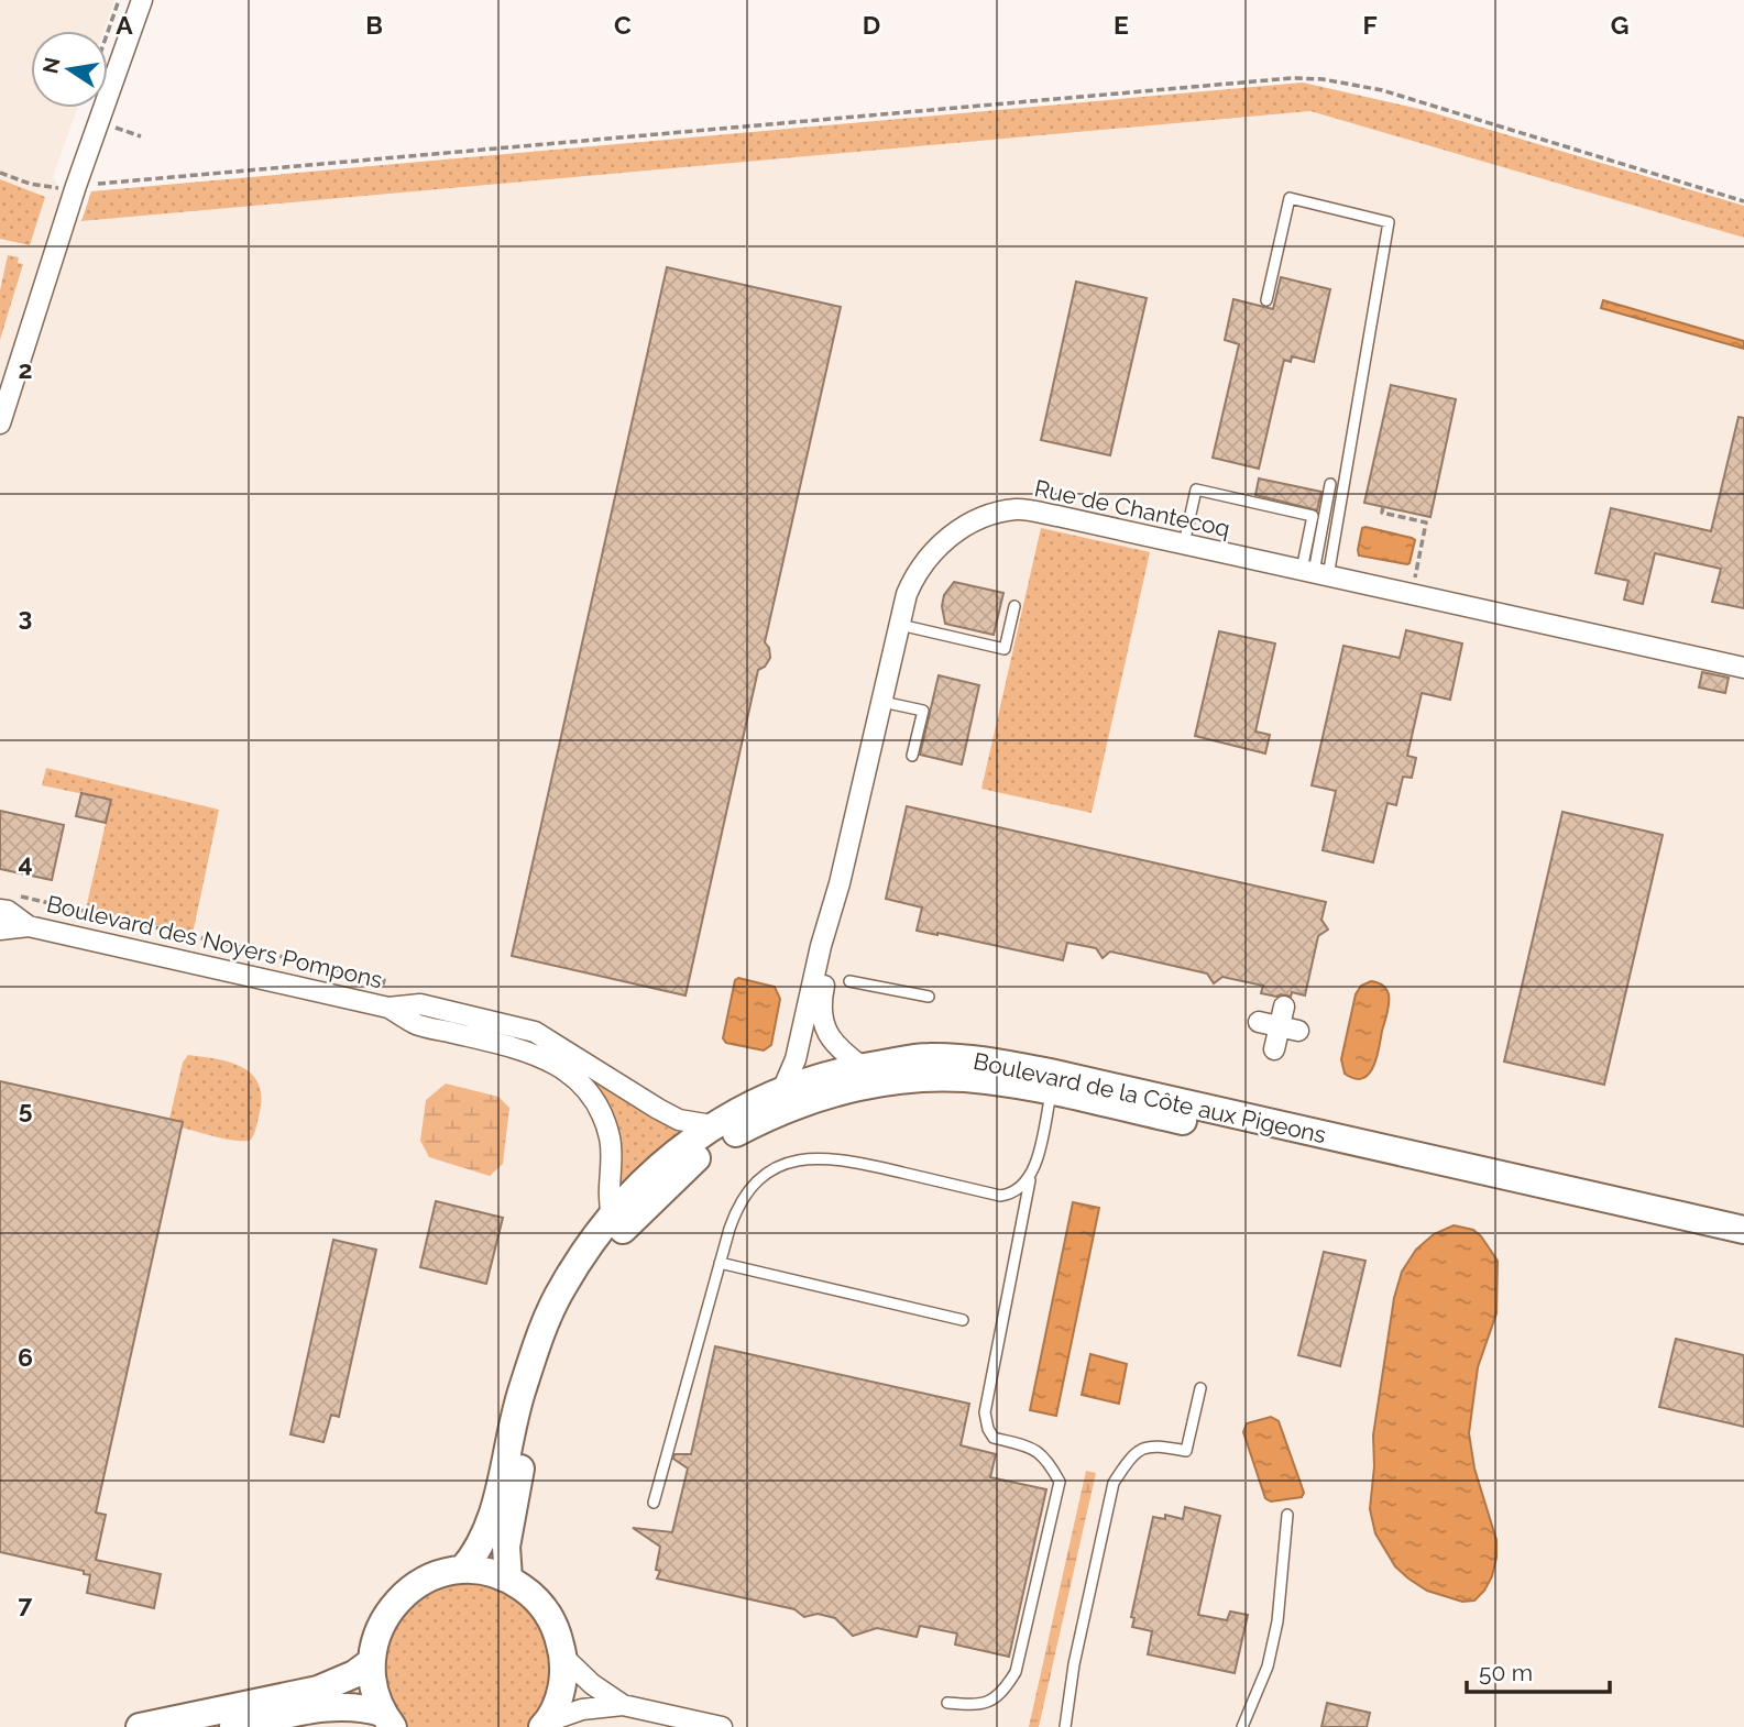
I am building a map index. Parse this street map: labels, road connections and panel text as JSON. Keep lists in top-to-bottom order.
{
  "streets": {
    "street": ["Rue de Chantecoq", "Boulevard des Noyers Pompons", "Boulevard de la Côte aux Pigeons"]
  },
  "crossings": [
    ["Rue de Chantecoq", "Boulevard de la Côte aux Pigeons"],
    ["Boulevard des Noyers Pompons", "Boulevard de la Côte aux Pigeons"]
  ],
  "scale_bar": "50 m",
  "north": "left",
  "grid": {
    "columns": [
      "A",
      "B",
      "C",
      "D",
      "E",
      "F",
      "G"
    ],
    "rows": [
      "2",
      "3",
      "4",
      "5",
      "6",
      "7"
    ]
  }
}
